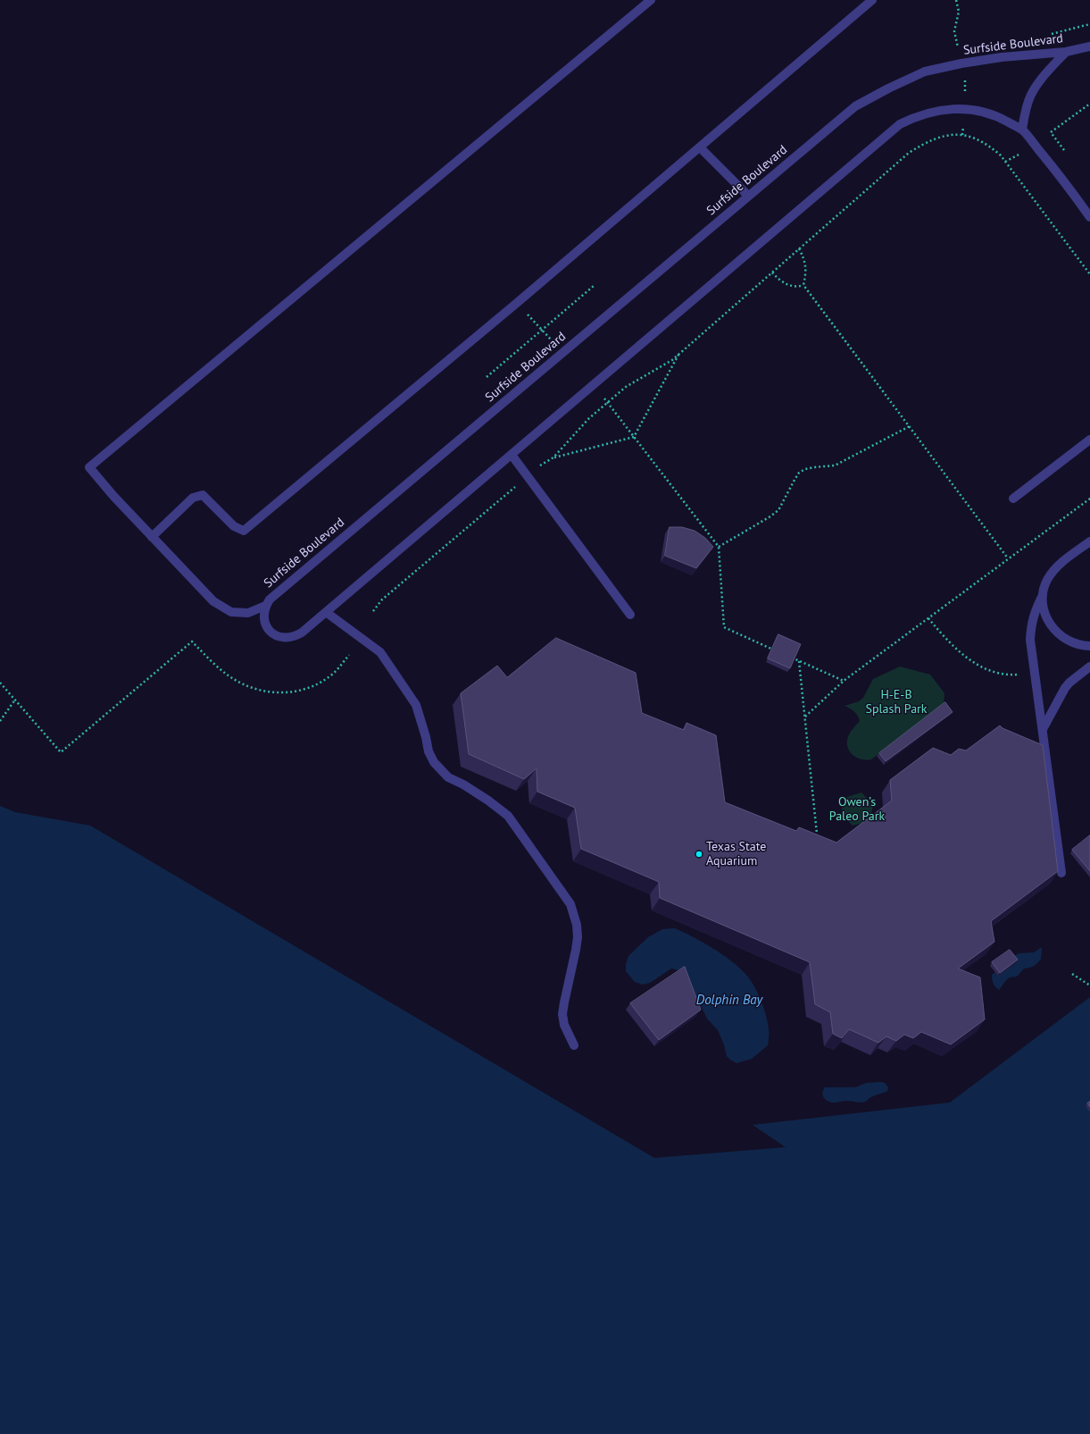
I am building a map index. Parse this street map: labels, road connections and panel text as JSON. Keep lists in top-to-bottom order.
{
  "streets": {
    "street": ["Surfside Boulevard"]
  },
  "water": ["Dolphin Bay"],
  "parks": ["H-E-B Splash Park", "Owen’s Paleo Park"],
  "places": ["Texas State Aquarium"]
}
